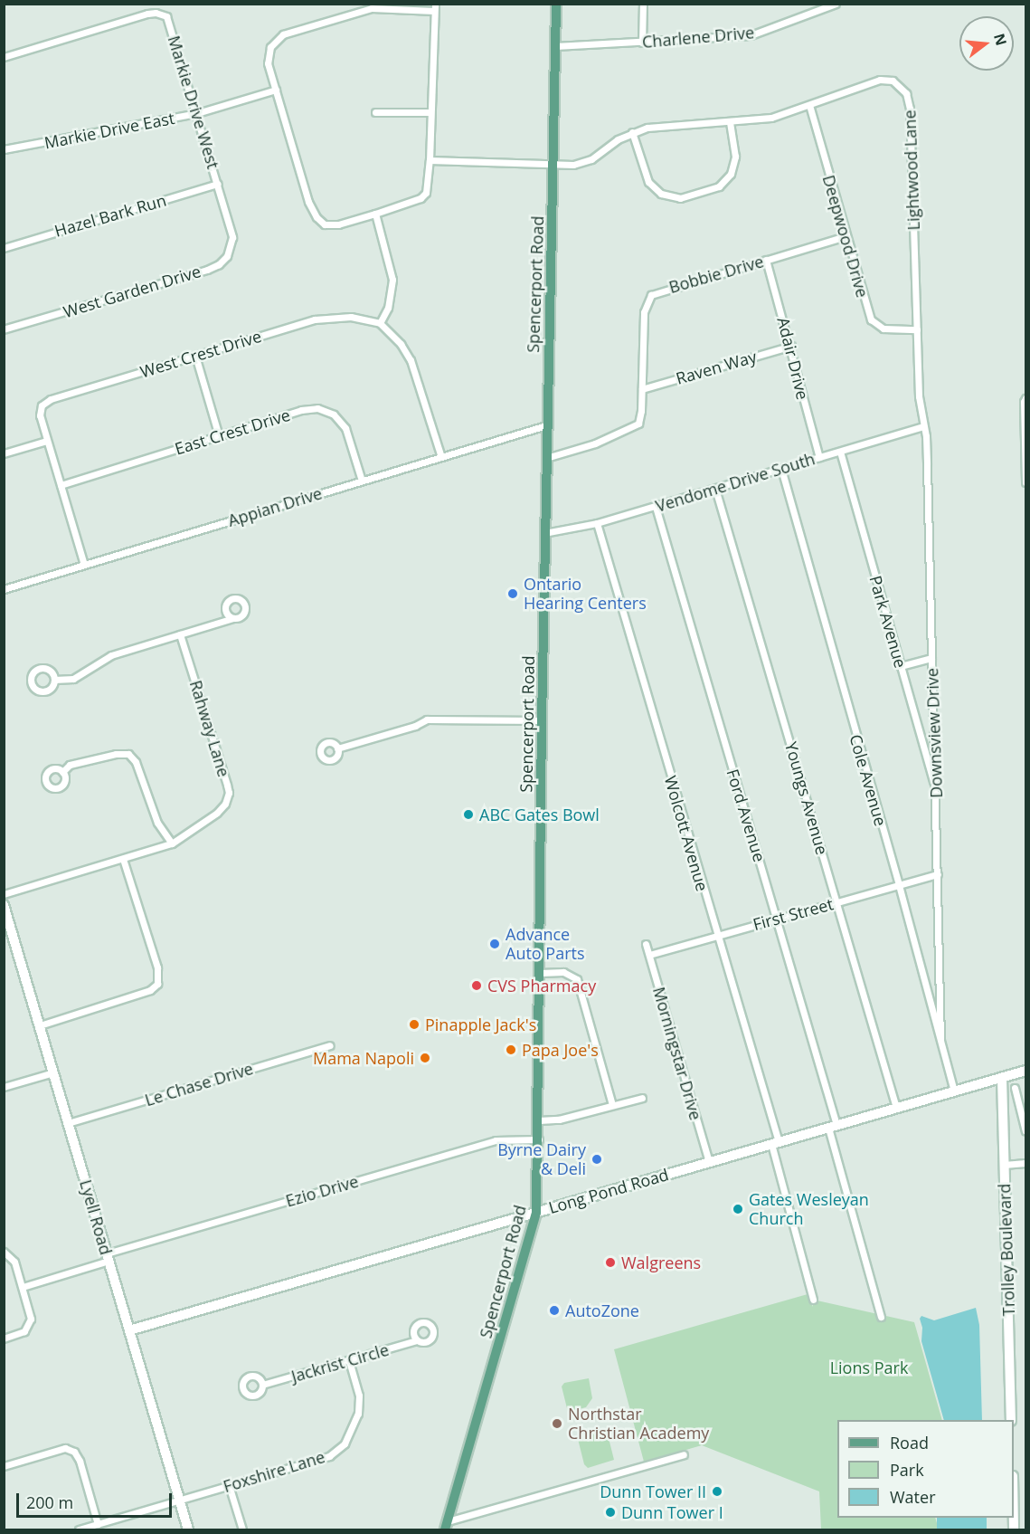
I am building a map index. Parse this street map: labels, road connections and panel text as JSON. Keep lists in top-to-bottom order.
{
  "streets": {
    "main road": ["Spencerport Road"],
    "street": [
      "Charlene Drive",
      "Markie Drive West",
      "Markie Drive East",
      "Lightwood Lane",
      "Hazel Bark Run",
      "Deepwood Drive",
      "Bobbie Drive",
      "West Garden Drive",
      "West Crest Drive",
      "Adair Drive",
      "Raven Way",
      "East Crest Drive",
      "Vendome Drive South",
      "Appian Drive",
      "Park Avenue",
      "Rahway Lane",
      "Downsview Drive",
      "Cole Avenue",
      "Youngs Avenue",
      "Ford Avenue",
      "Wolcott Avenue",
      "First Street",
      "Morningstar Drive",
      "Le Chase Drive",
      "Ezio Drive",
      "Long Pond Road",
      "Lyell Road",
      "Trolley Boulevard",
      "Jackrist Circle",
      "Foxshire Lane"
    ]
  },
  "crossings": [
    ["Charlene Drive", "Spencerport Road"],
    ["Markie Drive West", "Markie Drive East"],
    ["Markie Drive West", "Hazel Bark Run"],
    ["Markie Drive West", "West Garden Drive"],
    ["Lightwood Lane", "Deepwood Drive"],
    ["Lightwood Lane", "Spencerport Road"],
    ["Lightwood Lane", "Vendome Drive South"],
    ["Lightwood Lane", "Downsview Drive"],
    ["Deepwood Drive", "Bobbie Drive"],
    ["Bobbie Drive", "Spencerport Road"],
    ["Bobbie Drive", "Adair Drive"],
    ["Bobbie Drive", "Raven Way"],
    ["Spencerport Road", "Vendome Drive South"],
    ["Spencerport Road", "Appian Drive"],
    ["Spencerport Road", "Ezio Drive"],
    ["Spencerport Road", "Long Pond Road"],
    ["West Crest Drive", "East Crest Drive"],
    ["West Crest Drive", "Appian Drive"],
    ["Adair Drive", "Raven Way"],
    ["Adair Drive", "Vendome Drive South"],
    ["East Crest Drive", "Appian Drive"],
    ["Vendome Drive South", "Park Avenue"],
    ["Vendome Drive South", "Downsview Drive"],
    ["Vendome Drive South", "Cole Avenue"],
    ["Vendome Drive South", "Youngs Avenue"],
    ["Vendome Drive South", "Ford Avenue"],
    ["Vendome Drive South", "Wolcott Avenue"],
    ["Park Avenue", "Downsview Drive"],
    ["Downsview Drive", "Cole Avenue"],
    ["Downsview Drive", "First Street"],
    ["Cole Avenue", "First Street"],
    ["Cole Avenue", "Long Pond Road"],
    ["Youngs Avenue", "First Street"],
    ["Youngs Avenue", "Long Pond Road"],
    ["Ford Avenue", "First Street"],
    ["Ford Avenue", "Long Pond Road"],
    ["Wolcott Avenue", "First Street"],
    ["Wolcott Avenue", "Long Pond Road"],
    ["First Street", "Morningstar Drive"],
    ["Morningstar Drive", "Long Pond Road"],
    ["Le Chase Drive", "Lyell Road"],
    ["Ezio Drive", "Lyell Road"],
    ["Long Pond Road", "Lyell Road"],
    ["Long Pond Road", "Trolley Boulevard"],
    ["Lyell Road", "Foxshire Lane"],
    ["Jackrist Circle", "Foxshire Lane"]
  ],
  "parks": ["Lions Park"],
  "places": [
    "Ontario Hearing Centers",
    "ABC Gates Bowl",
    "Advance Auto Parts",
    "CVS Pharmacy",
    "Pinapple Jack's",
    "Papa Joe's",
    "Mama Napoli",
    "Byrne Dairy & Deli",
    "Gates Wesleyan Church",
    "Walgreens",
    "AutoZone",
    "Northstar Christian Academy",
    "Dunn Tower II",
    "Dunn Tower I"
  ],
  "legend": ["Road", "Park", "Water"],
  "scale_bar": "200 m",
  "north": "right"
}
